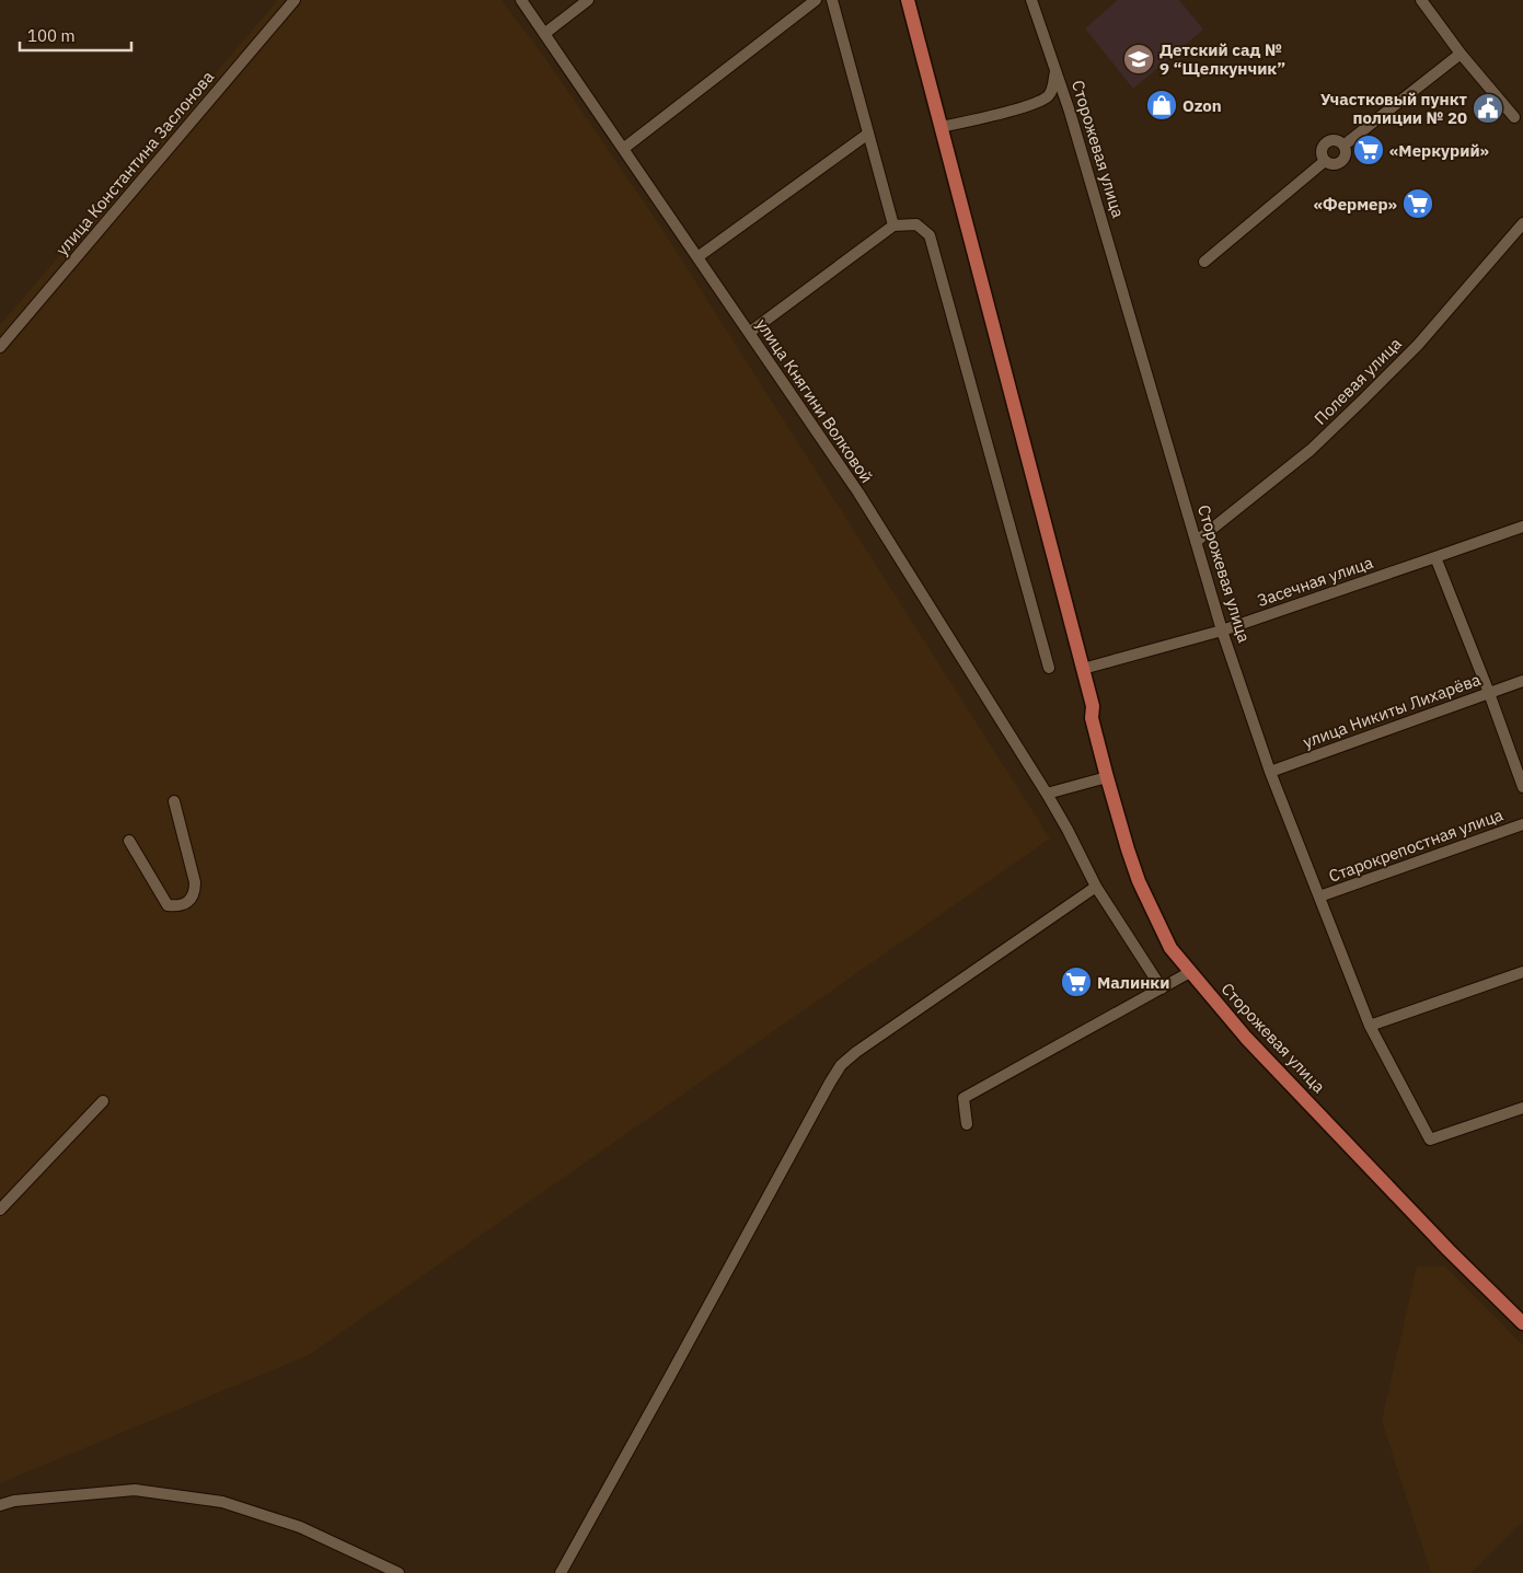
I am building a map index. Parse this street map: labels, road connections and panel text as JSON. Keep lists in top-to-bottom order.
{
  "streets": {
    "main road": ["Сторожевая улица"],
    "street": [
      "улица Константина Заслонова",
      "Полевая улица",
      "улица Княгини Волковой",
      "Засечная улица",
      "улица Никиты Лихарёва",
      "Старокрепостная улица"
    ]
  },
  "crossings": [
    ["Сторожевая улица", "Полевая улица"],
    ["Сторожевая улица", "Засечная улица"],
    ["Сторожевая улица", "улица Никиты Лихарёва"],
    ["Сторожевая улица", "Старокрепостная улица"]
  ],
  "places": {
    "school or university": ["Детский сад № 9 “Щелкунчик”"],
    "shop": ["Ozon"],
    "public building": ["Участковый пункт полиции № 20"],
    "supermarket": ["«Меркурий»", "«Фермер»", "Малинки"]
  },
  "scale_bar": "100 m"
}
